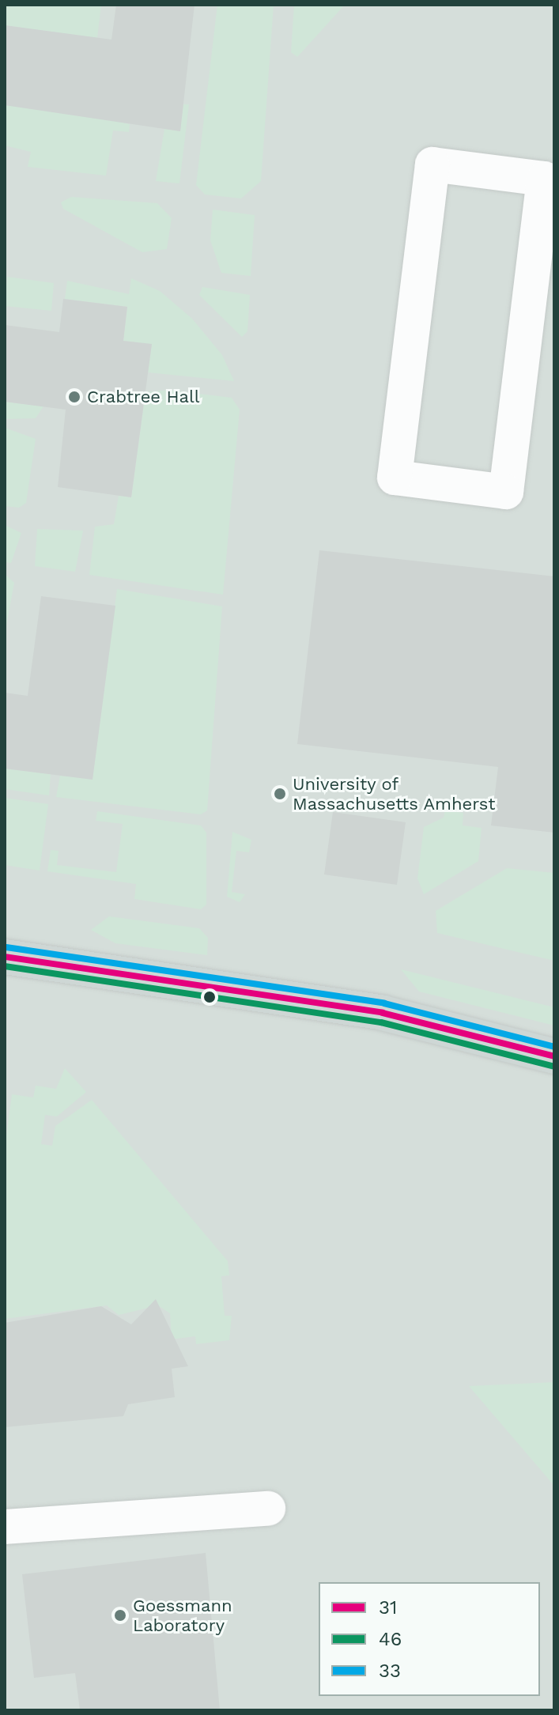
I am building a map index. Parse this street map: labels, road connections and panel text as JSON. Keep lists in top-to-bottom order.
{
  "places": ["Crabtree Hall", "University of Massachusetts Amherst", "Goessmann Laboratory"],
  "lines": ["transit line 33", "transit line 31", "transit line 46"],
  "legend": ["31", "46", "33"]
}
